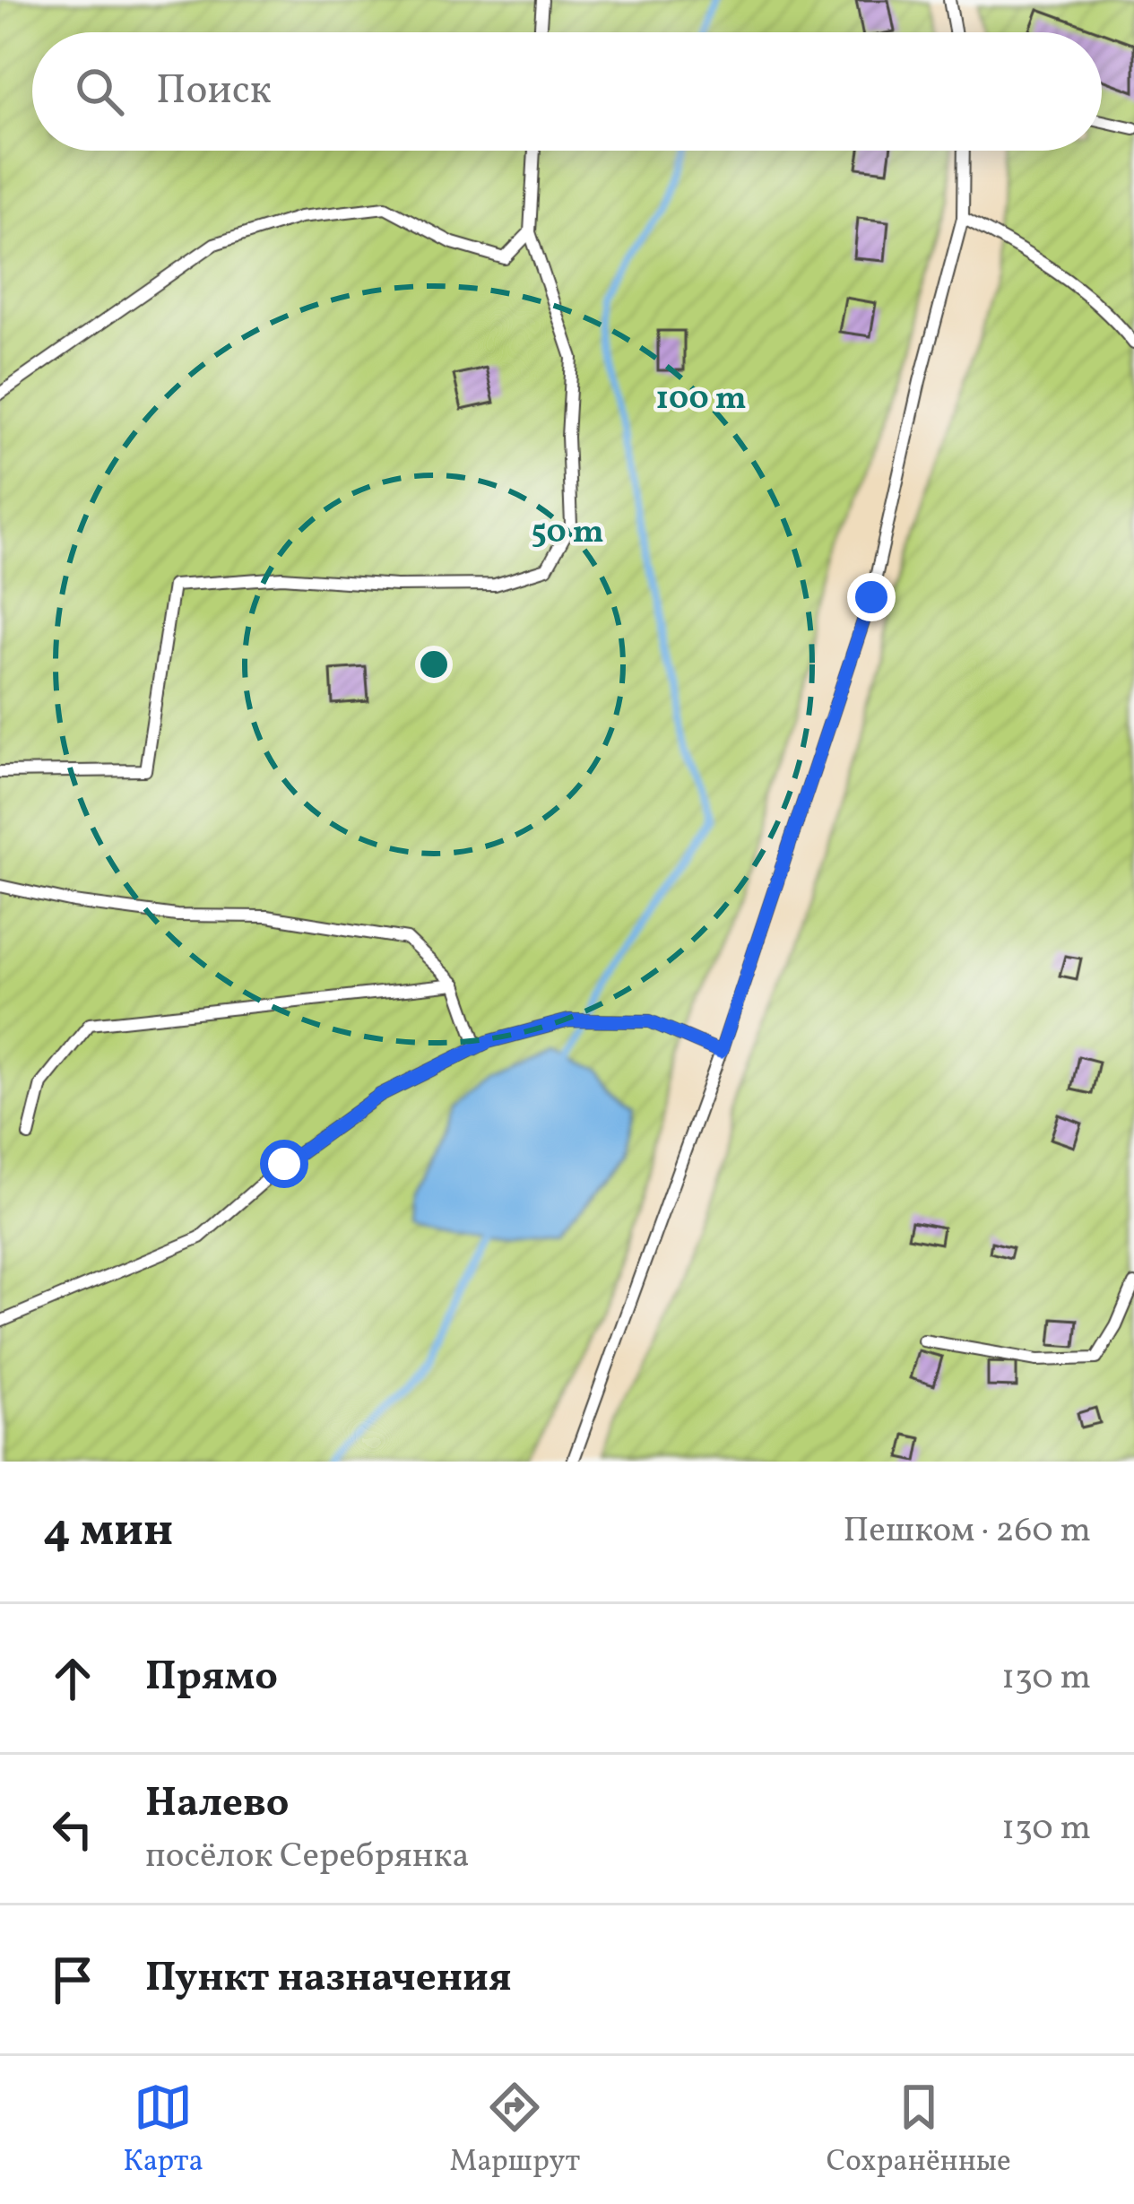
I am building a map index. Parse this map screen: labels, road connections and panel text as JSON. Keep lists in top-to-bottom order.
{
  "page": {
    "search": "Поиск",
    "heading": ["4 мин", "Пешком · 260 m"],
    "list": [
      ["Прямо", "130 m"],
      ["Налево", "посёлок Серебрянка", "130 m"],
      "Пункт назначения"
    ],
    "nav": ["Карта", "Маршрут", "Сохранённые"]
  },
  "rings": ["100 m", "50 m"]
}
